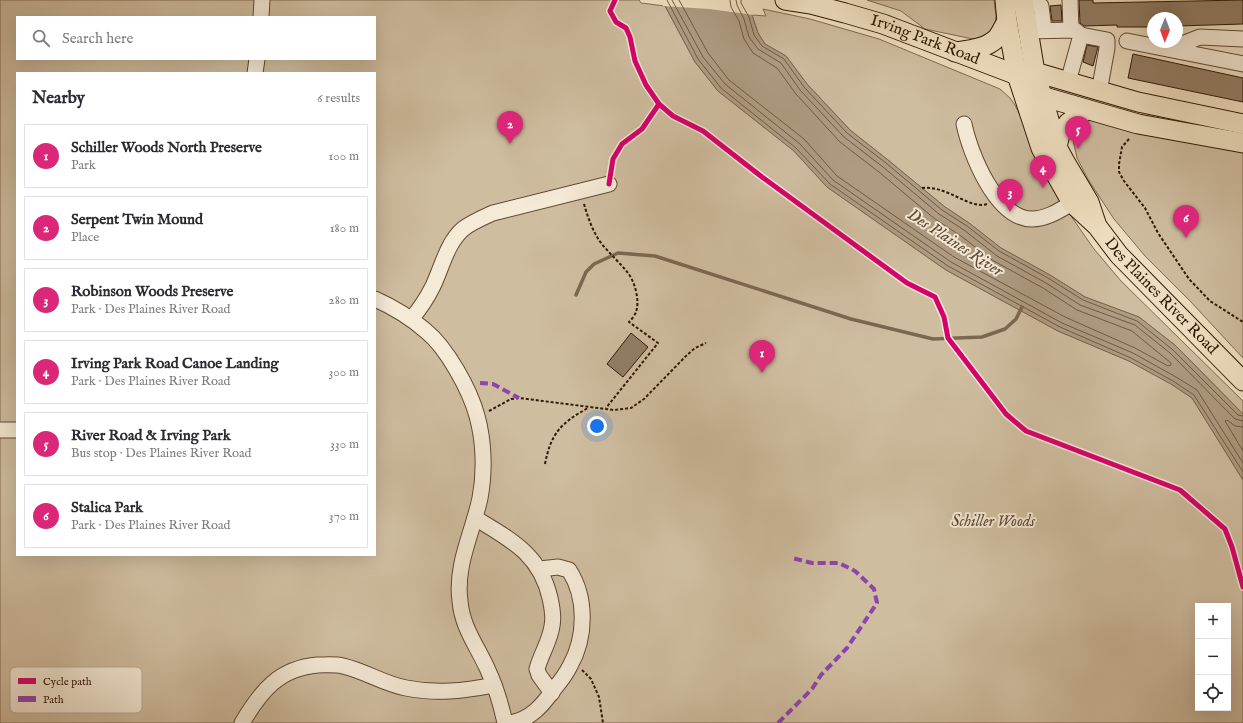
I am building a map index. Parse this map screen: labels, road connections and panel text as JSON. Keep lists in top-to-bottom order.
{
  "streets": {
    "main road": ["Irving Park Road", "Des Plaines River Road"]
  },
  "crossings": [
    ["Irving Park Road", "Des Plaines River Road"]
  ],
  "water": ["Des Plaines River"],
  "parks": ["Schiller Woods"],
  "legend": ["Cycle path", "Path"],
  "north": "bottom",
  "page": {
    "search": "Search here",
    "heading": ["Nearby", "6 results"],
    "pins": [
      "2",
      "5",
      "4",
      "3",
      "6",
      "1"
    ],
    "list": [
      {
        "mark": "1",
        "name": "Schiller Woods North Preserve",
        "note": "Park",
        "value": "100 m"
      },
      {
        "mark": "2",
        "name": "Serpent Twin Mound",
        "note": "Place",
        "value": "180 m"
      },
      {
        "mark": "3",
        "name": "Robinson Woods Preserve",
        "note": "Park · Des Plaines River Road",
        "value": "280 m"
      },
      {
        "mark": "4",
        "name": "Irving Park Road Canoe Landing",
        "note": "Park · Des Plaines River Road",
        "value": "300 m"
      },
      {
        "mark": "5",
        "name": "River Road & Irving Park",
        "note": "Bus stop · Des Plaines River Road",
        "value": "330 m"
      },
      {
        "mark": "6",
        "name": "Stalica Park",
        "note": "Park · Des Plaines River Road",
        "value": "370 m"
      }
    ],
    "map_buttons": ["+", "−"]
  }
}
